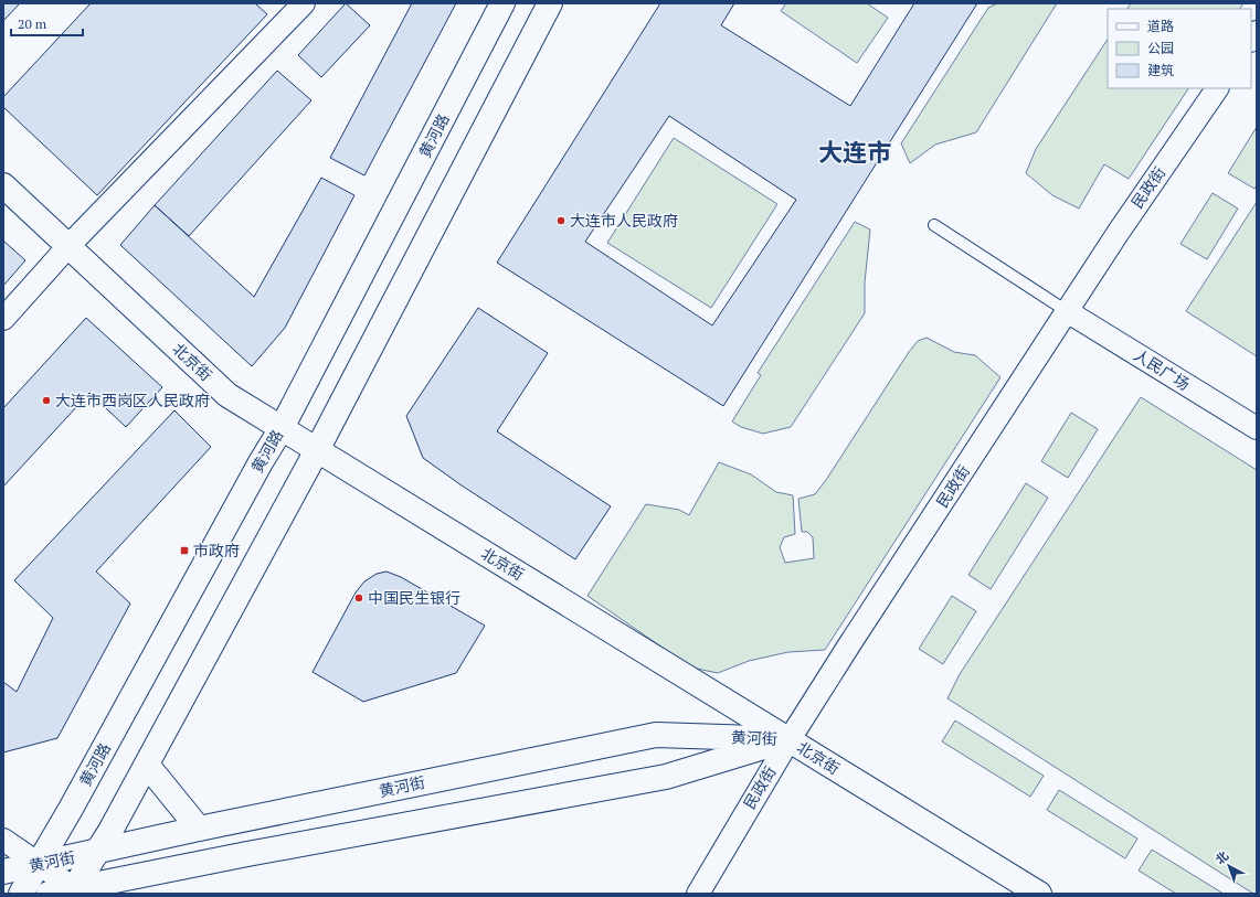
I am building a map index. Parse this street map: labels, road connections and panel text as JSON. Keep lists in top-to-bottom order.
{
  "streets": {
    "main road": ["黄河路", "北京街", "黄河街"],
    "street": ["民政街", "人民广场"]
  },
  "crossings": [
    ["黄河路", "北京街"],
    ["黄河路", "黄河街"],
    ["民政街", "北京街"],
    ["民政街", "人民广场"],
    ["民政街", "黄河街"],
    ["北京街", "黄河街"]
  ],
  "districts": ["大连市"],
  "places": {
    "other": ["大连市人民政府", "大连市西岗区人民政府", "中国民生银行"],
    "transit": ["市政府"]
  },
  "legend": ["道路", "公园", "建筑"],
  "scale_bar": "20 m",
  "north": "top left"
}
